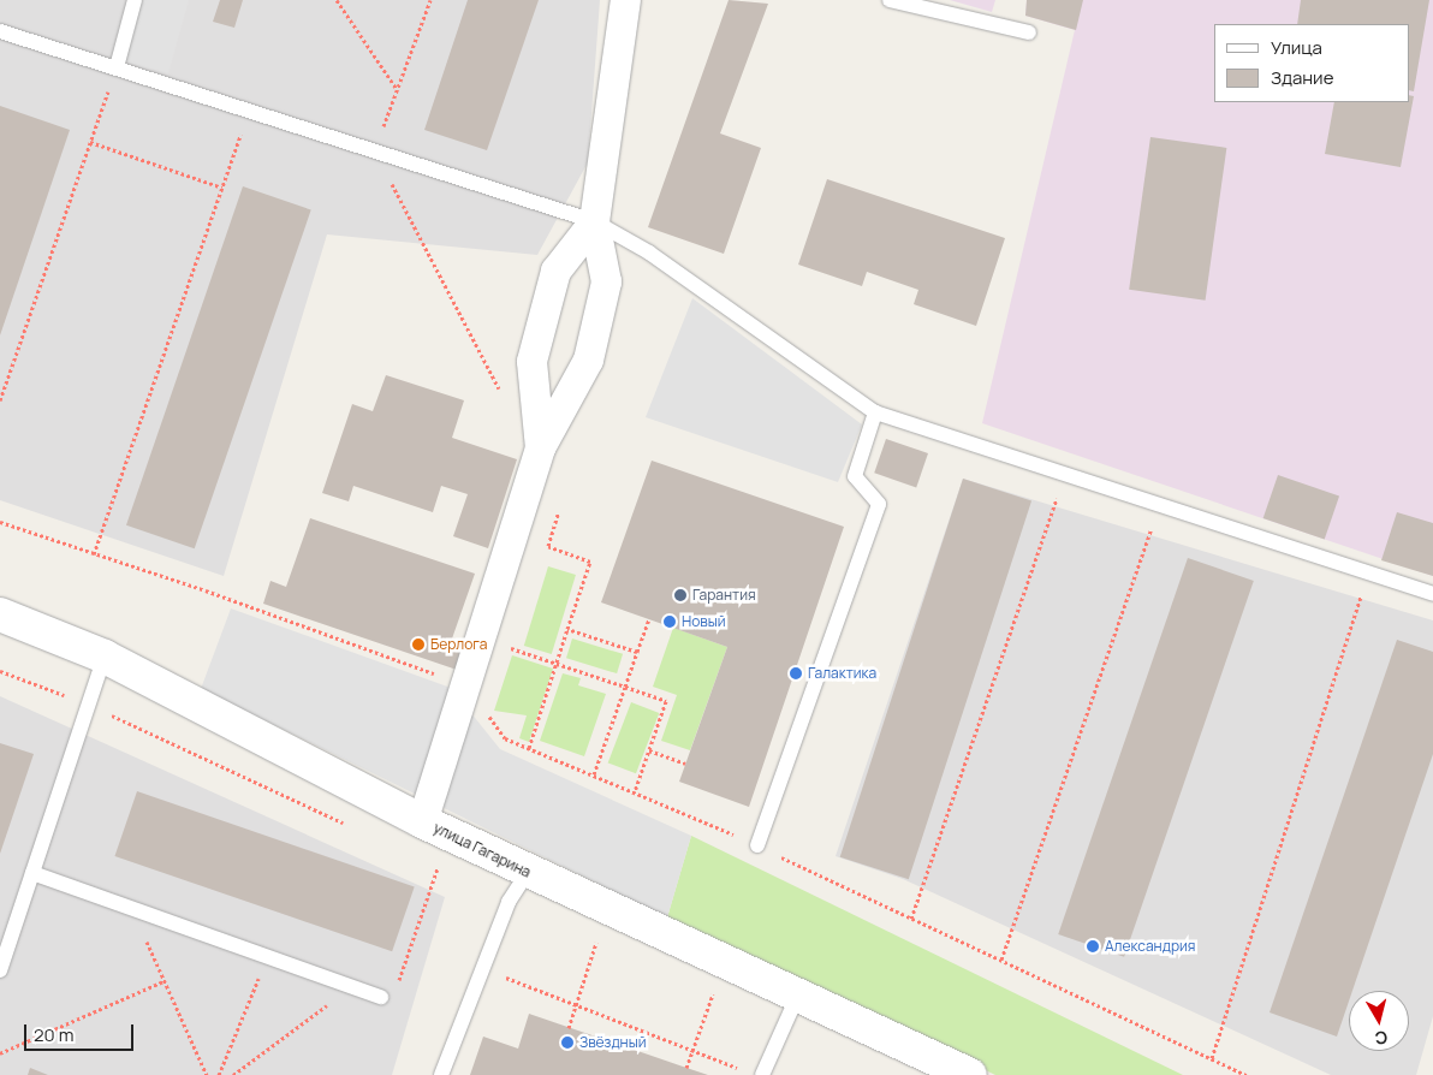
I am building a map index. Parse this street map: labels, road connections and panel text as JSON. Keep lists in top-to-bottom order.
{
  "streets": {
    "street": ["улица Гагарина"]
  },
  "places": [
    "Гарантия",
    "Новый",
    "Берлога",
    "Галактика",
    "Александрия",
    "Звёздный"
  ],
  "legend": ["Улица", "Здание"],
  "scale_bar": "20 m",
  "north": "bottom"
}
